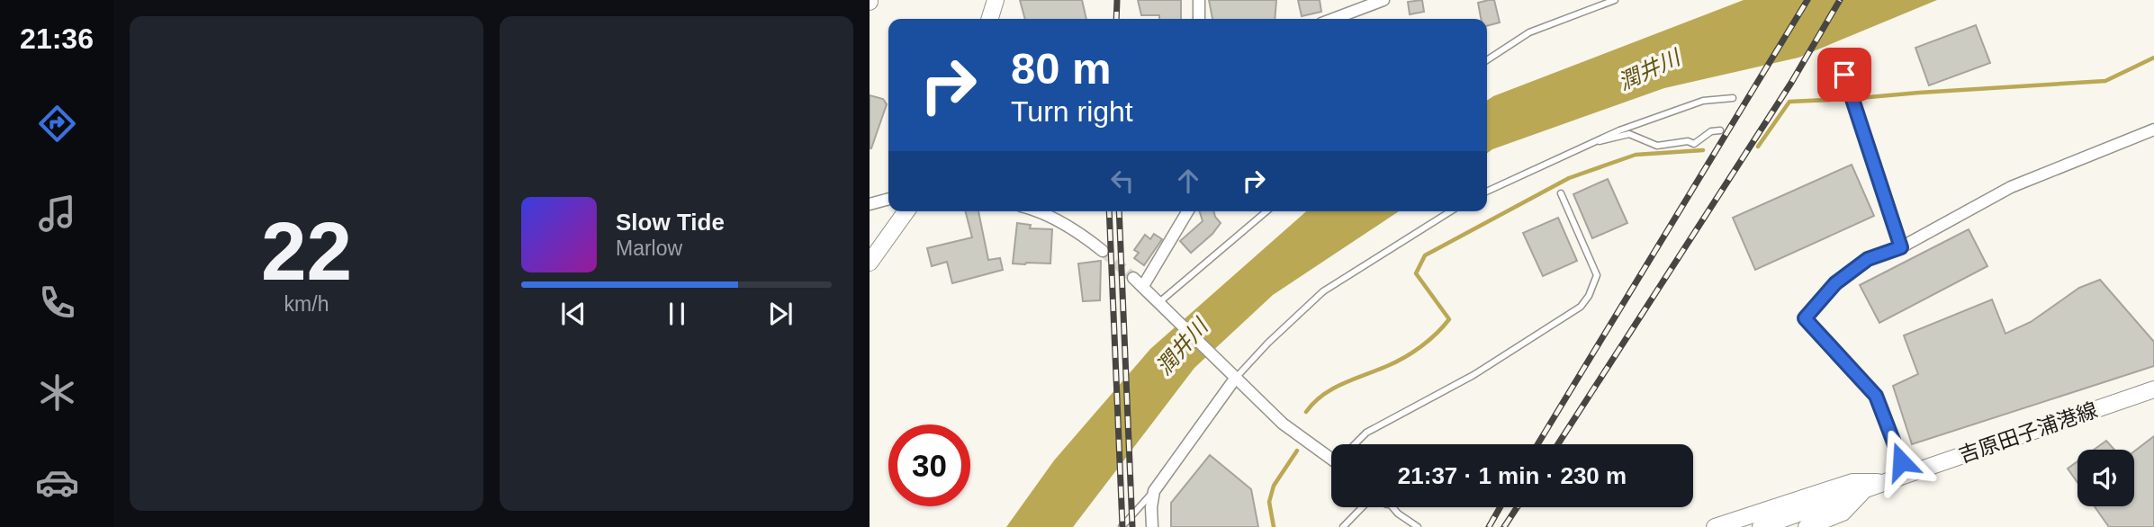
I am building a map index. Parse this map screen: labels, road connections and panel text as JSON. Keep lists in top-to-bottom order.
{
  "streets": {
    "main road": ["吉原田子浦港線"]
  },
  "water": ["潤井川"],
  "page": {
    "tabs": "21:36",
    "tile": ["22", "km/h"],
    "turn": ["80 m", "Turn right"],
    "song": ["Slow Tide", "Marlow"],
    "limit": "30",
    "trip": "21:37 · 1 min · 230 m"
  }
}
